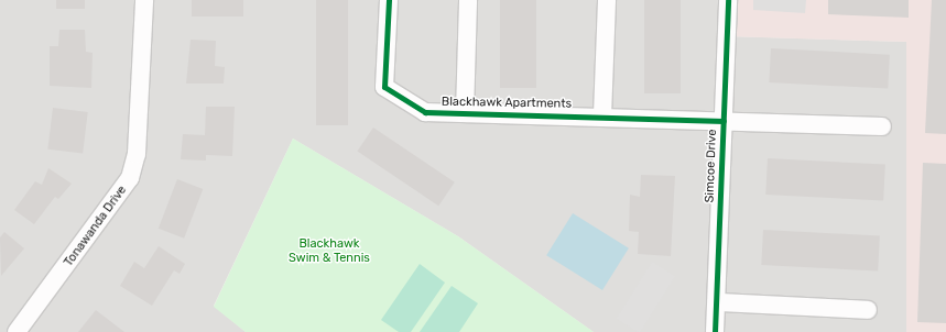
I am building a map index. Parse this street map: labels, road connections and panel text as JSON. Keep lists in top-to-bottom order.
{
  "streets": {
    "street": ["Blackhawk Apartments", "Simcoe Drive", "Tonawanda Drive"]
  },
  "crossings": [
    ["Blackhawk Apartments", "Simcoe Drive"]
  ],
  "parks": ["Blackhawk Swim & Tennis"]
}
